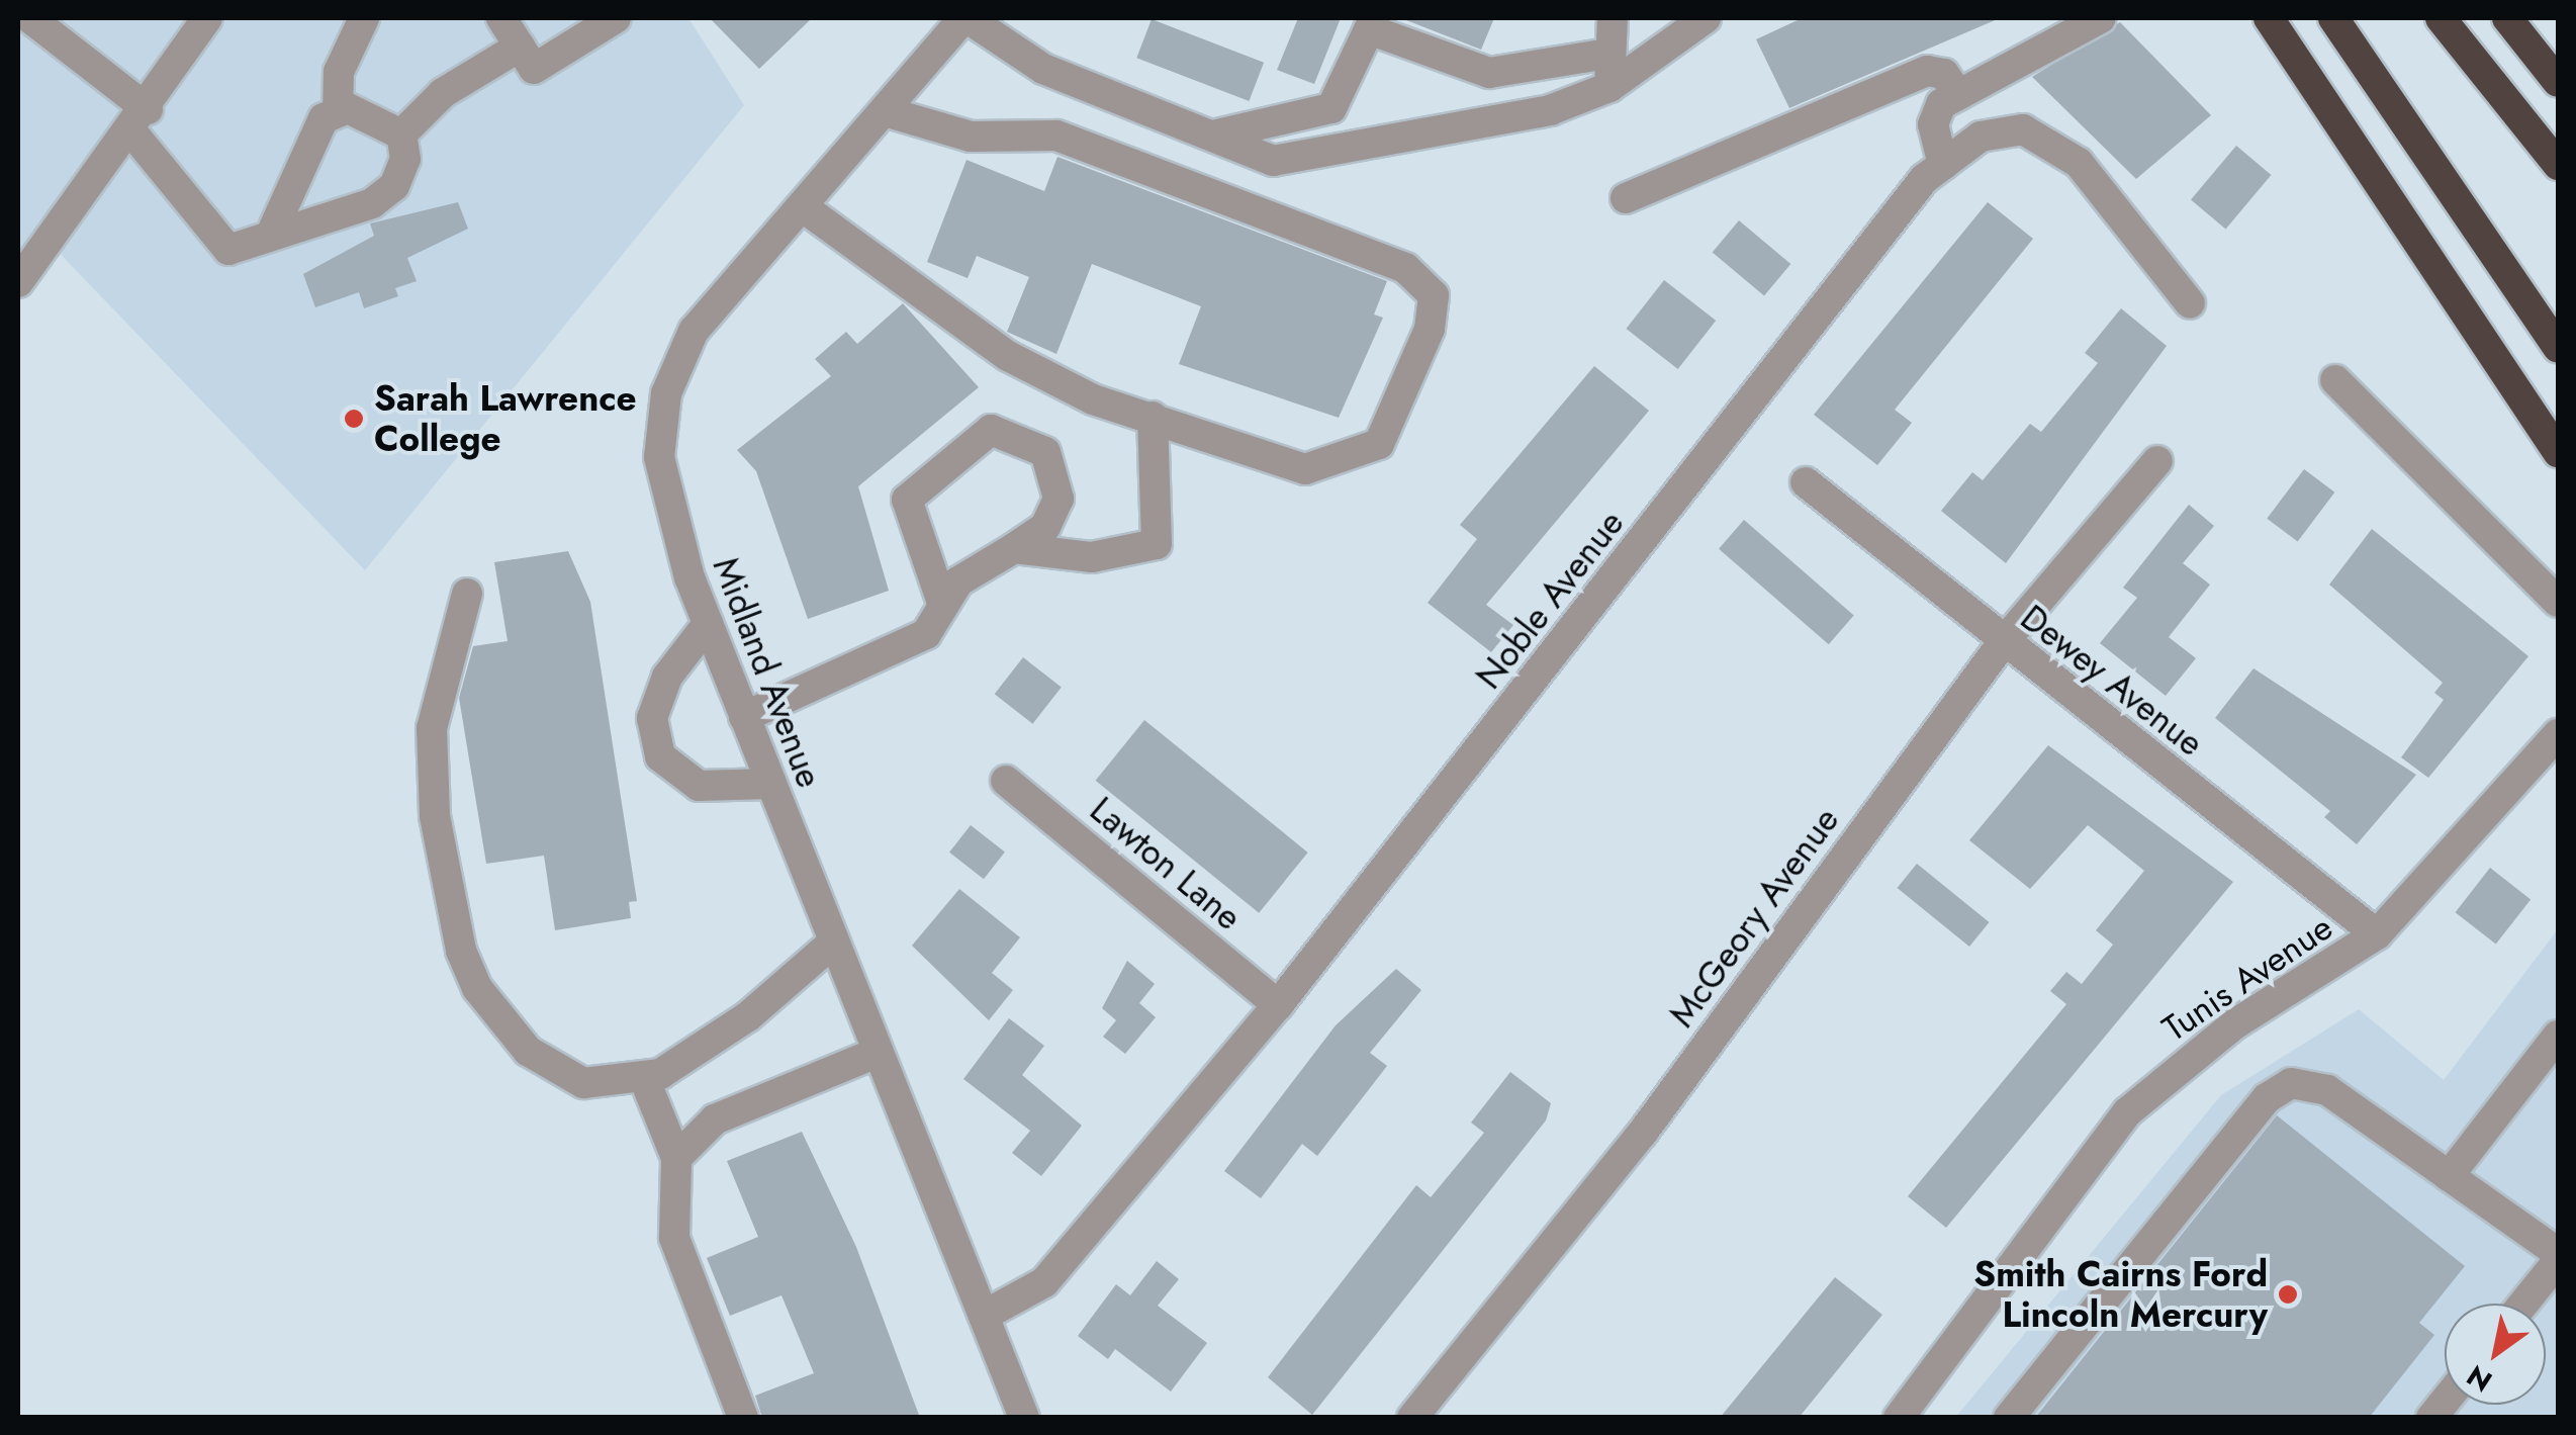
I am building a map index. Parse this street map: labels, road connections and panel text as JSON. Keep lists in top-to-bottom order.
{
  "streets": {
    "street": [
      "Noble Avenue",
      "Midland Avenue",
      "Dewey Avenue",
      "Lawton Lane",
      "McGeory Avenue",
      "Tunis Avenue"
    ]
  },
  "crossings": [
    ["Noble Avenue", "Midland Avenue"],
    ["Noble Avenue", "Lawton Lane"],
    ["Dewey Avenue", "McGeory Avenue"],
    ["Dewey Avenue", "Tunis Avenue"]
  ],
  "places": ["Sarah Lawrence College", "Smith Cairns Ford Lincoln Mercury"],
  "north": "bottom left"
}
